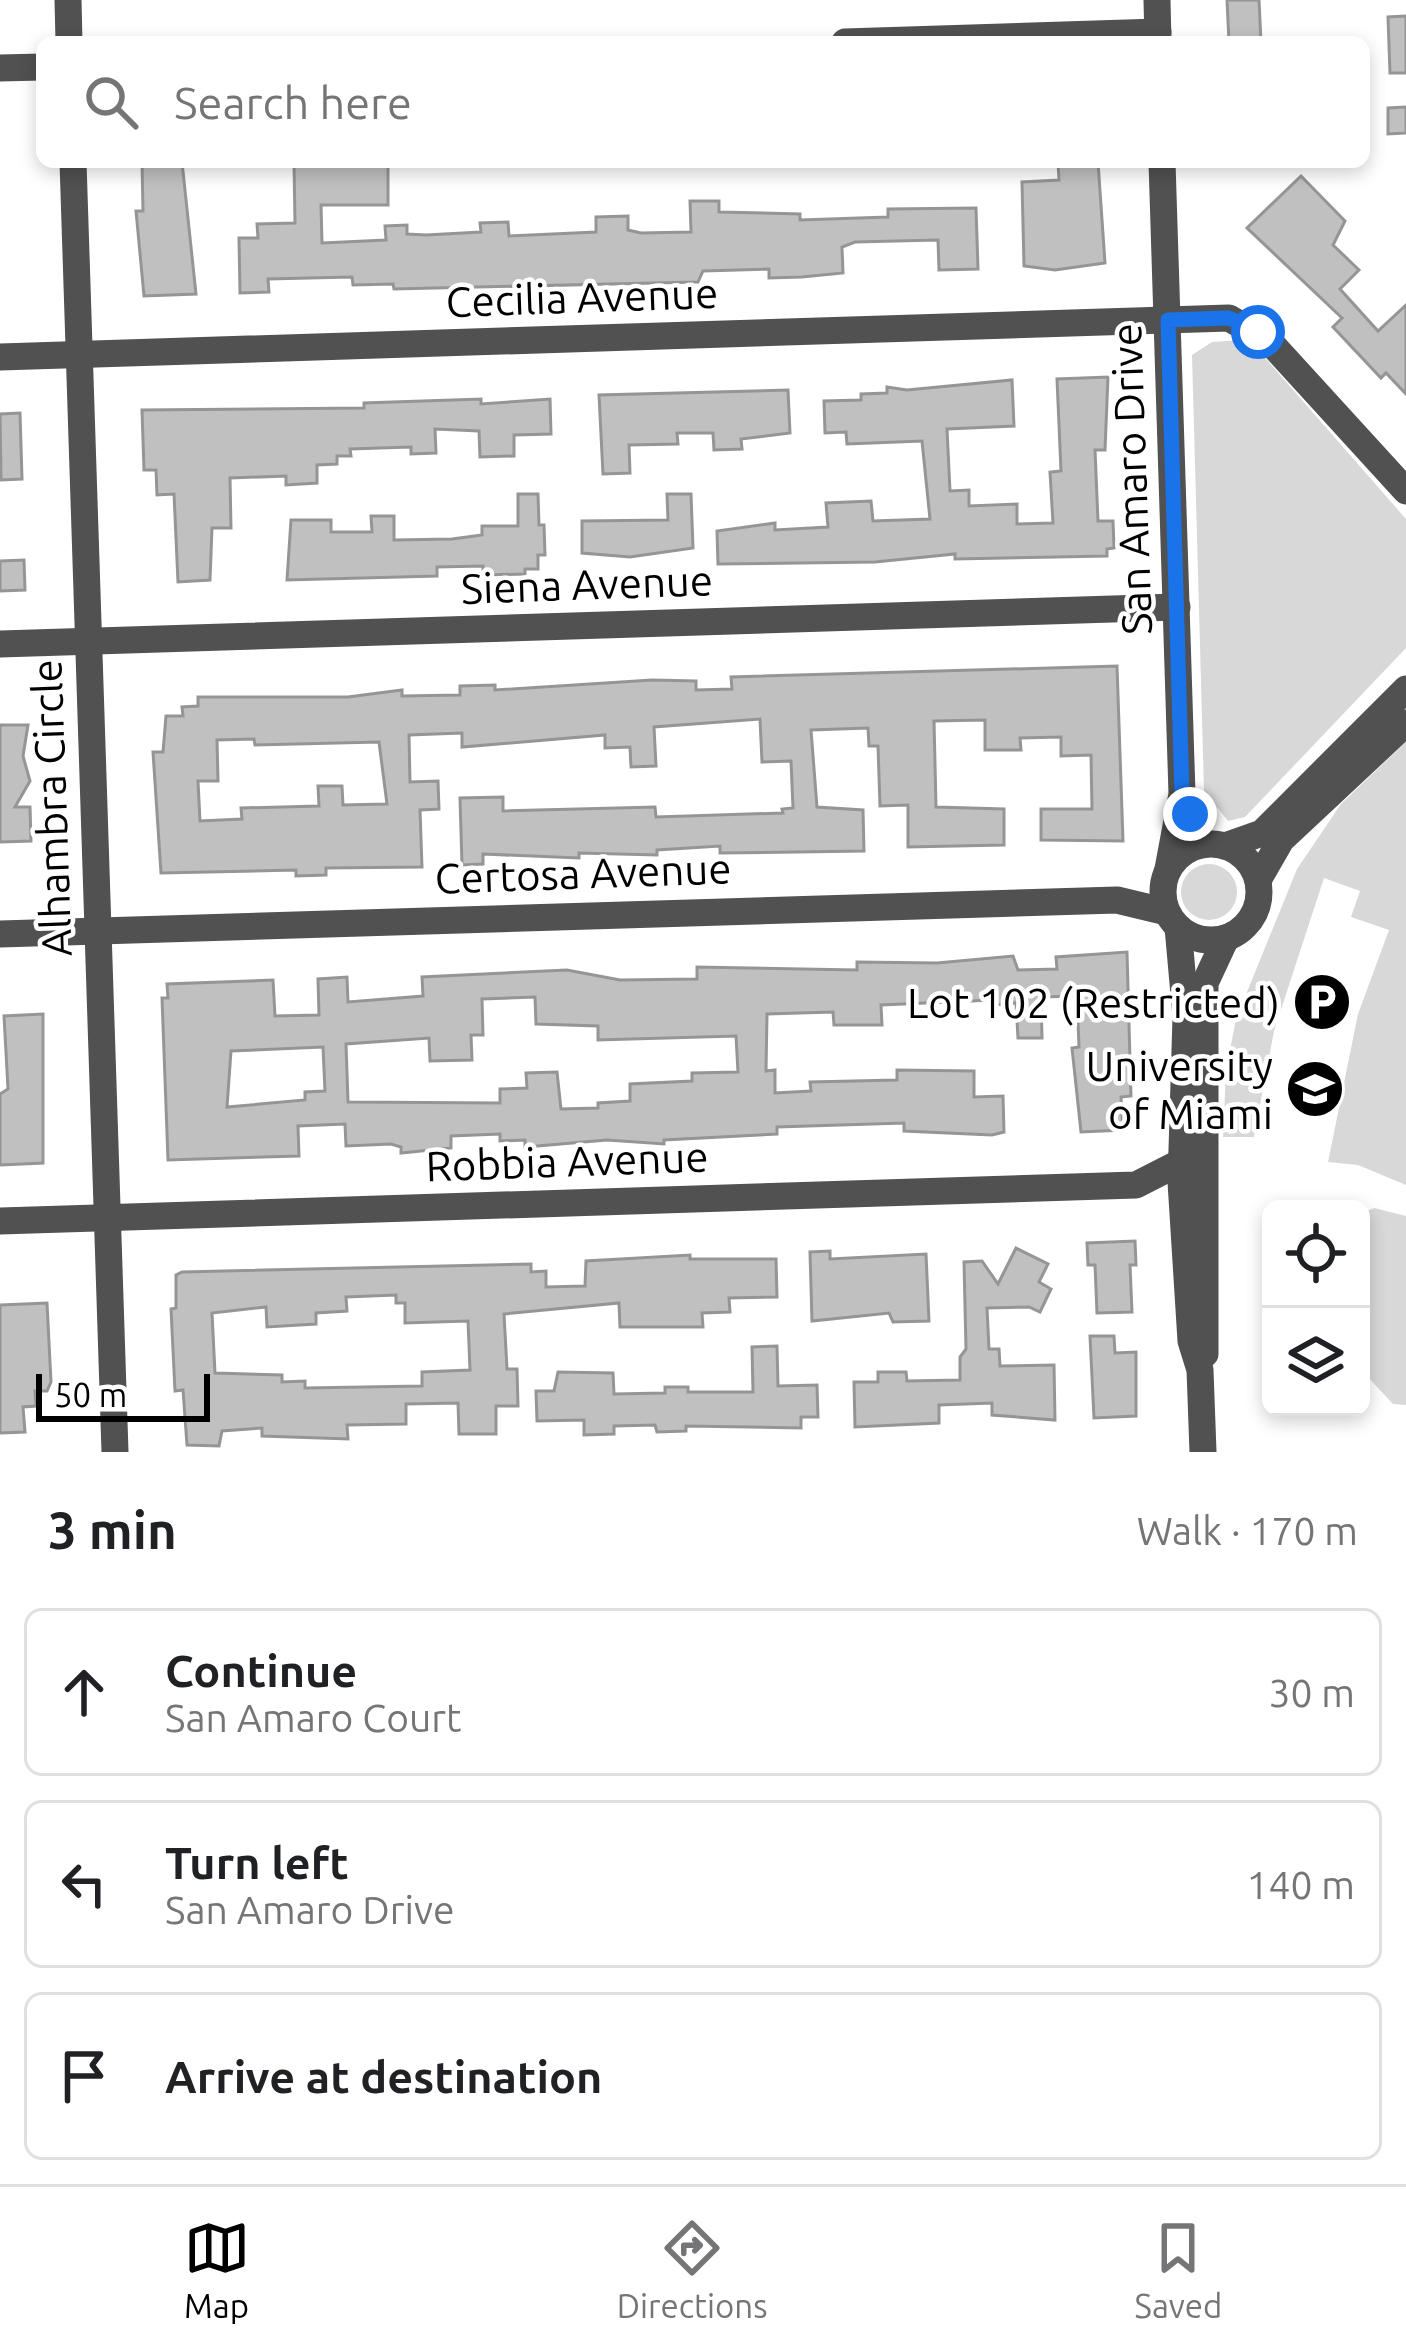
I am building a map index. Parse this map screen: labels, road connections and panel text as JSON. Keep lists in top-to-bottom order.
{
  "streets": {
    "street": [
      "Cecilia Avenue",
      "San Amaro Drive",
      "Siena Avenue",
      "Alhambra Circle",
      "Certosa Avenue",
      "Robbia Avenue"
    ]
  },
  "crossings": [
    ["Cecilia Avenue", "San Amaro Drive"],
    ["Cecilia Avenue", "Alhambra Circle"],
    ["San Amaro Drive", "Siena Avenue"],
    ["San Amaro Drive", "Certosa Avenue"],
    ["Siena Avenue", "Alhambra Circle"],
    ["Alhambra Circle", "Certosa Avenue"],
    ["Alhambra Circle", "Robbia Avenue"]
  ],
  "places": {
    "parking": ["Lot 102 (Restricted)"],
    "school or university": ["University of Miami"]
  },
  "scale_bar": "50 m",
  "page": {
    "search": "Search here",
    "scale": "50 m",
    "heading": ["3 min", "Walk · 170 m"],
    "list": [
      ["Continue", "San Amaro Court", "30 m"],
      ["Turn left", "San Amaro Drive", "140 m"],
      "Arrive at destination"
    ],
    "nav": ["Map", "Directions", "Saved"]
  }
}
